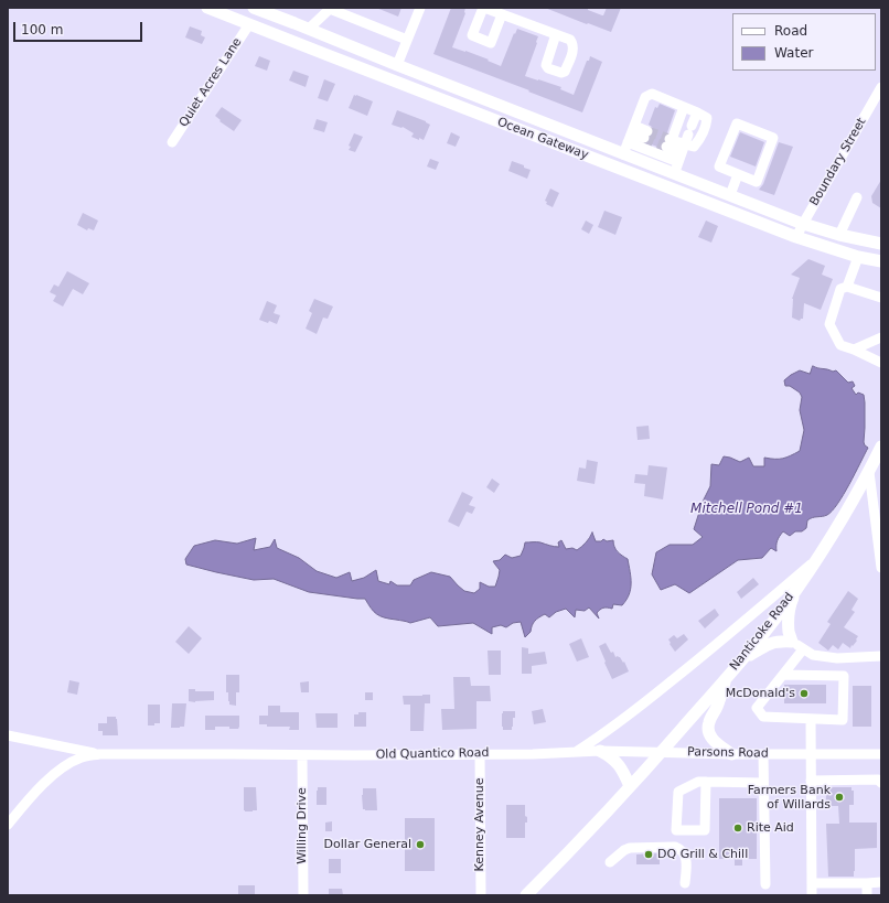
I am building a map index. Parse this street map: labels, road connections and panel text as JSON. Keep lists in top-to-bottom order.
{
  "streets": {
    "main road": ["Ocean Gateway", "Nanticoke Road"],
    "street": [
      "Quiet Acres Lane",
      "Boundary Street",
      "Parsons Road",
      "Old Quantico Road",
      "Kenney Avenue",
      "Willing Drive"
    ]
  },
  "crossings": [
    ["Quiet Acres Lane", "Ocean Gateway"],
    ["Ocean Gateway", "Boundary Street"],
    ["Nanticoke Road", "Parsons Road"],
    ["Parsons Road", "Old Quantico Road"],
    ["Old Quantico Road", "Kenney Avenue"],
    ["Old Quantico Road", "Willing Drive"]
  ],
  "water": ["Mitchell Pond #1"],
  "places": [
    "McDonald's",
    "Farmers Bank of Willards",
    "Rite Aid",
    "Dollar General",
    "DQ Grill & Chill"
  ],
  "legend": ["Road", "Water"],
  "scale_bar": "100 m"
}
